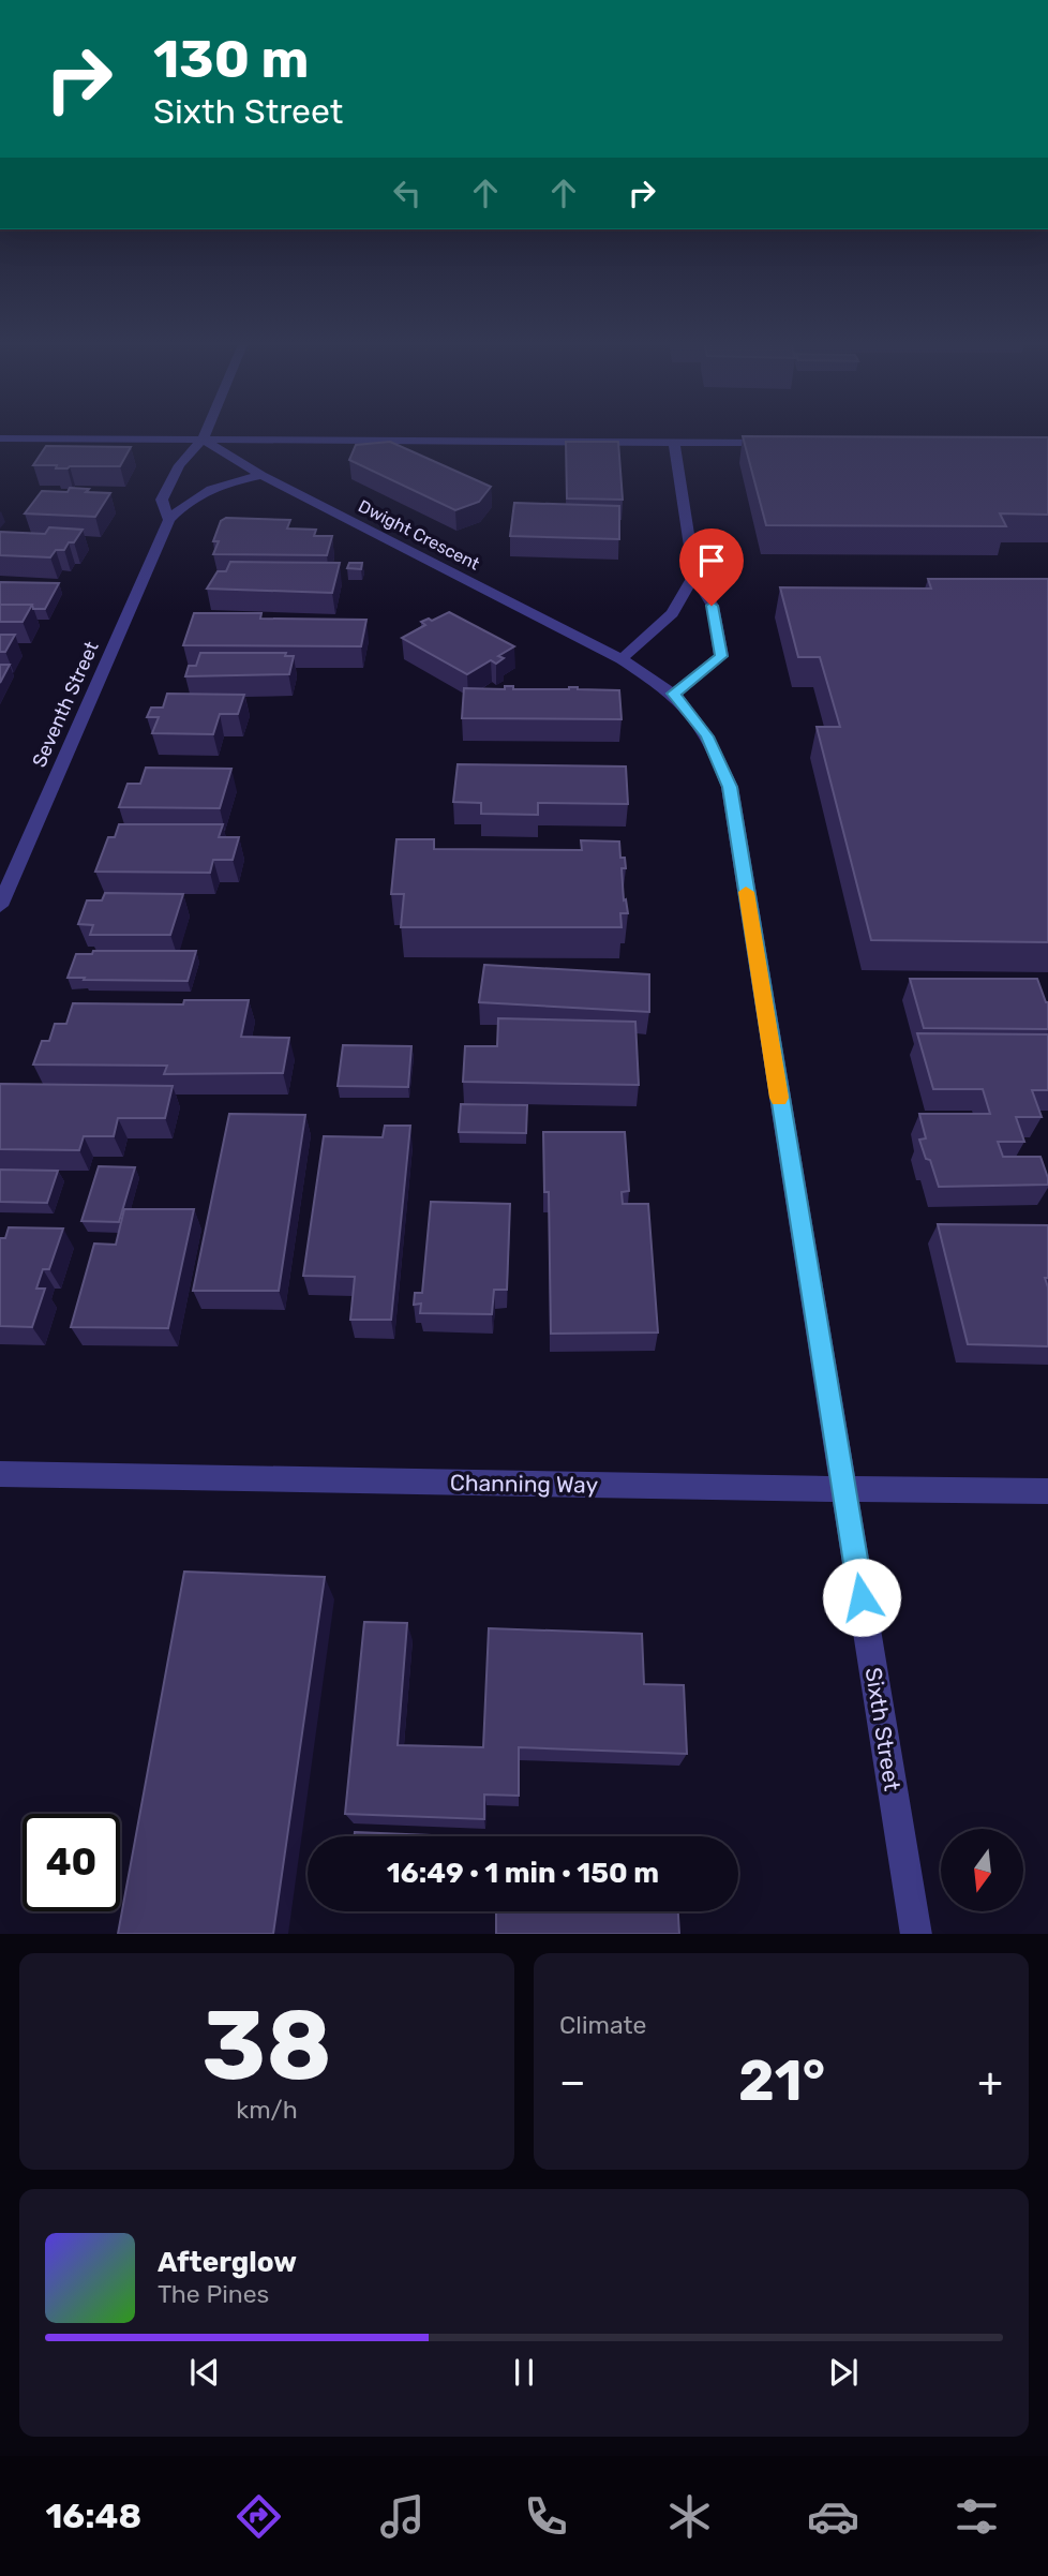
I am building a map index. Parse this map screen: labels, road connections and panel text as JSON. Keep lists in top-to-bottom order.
{
  "streets": {
    "street": [
      "Dwight Crescent",
      "Seventh Street",
      "Channing Way",
      "Sixth Street"
    ]
  },
  "crossings": [
    ["Dwight Crescent", "Seventh Street"],
    ["Dwight Crescent", "Sixth Street"],
    ["Channing Way", "Sixth Street"]
  ],
  "north": "bottom",
  "page": {
    "turn": ["130 m", "Sixth Street"],
    "limit": "40",
    "trip": "16:49 · 1 min · 150 m",
    "tile": [
      ["38", "km/h"],
      "Climate"
    ],
    "heat": ["−", "21°", "+"],
    "song": ["Afterglow", "The Pines"],
    "tabs": "16:48"
  }
}
